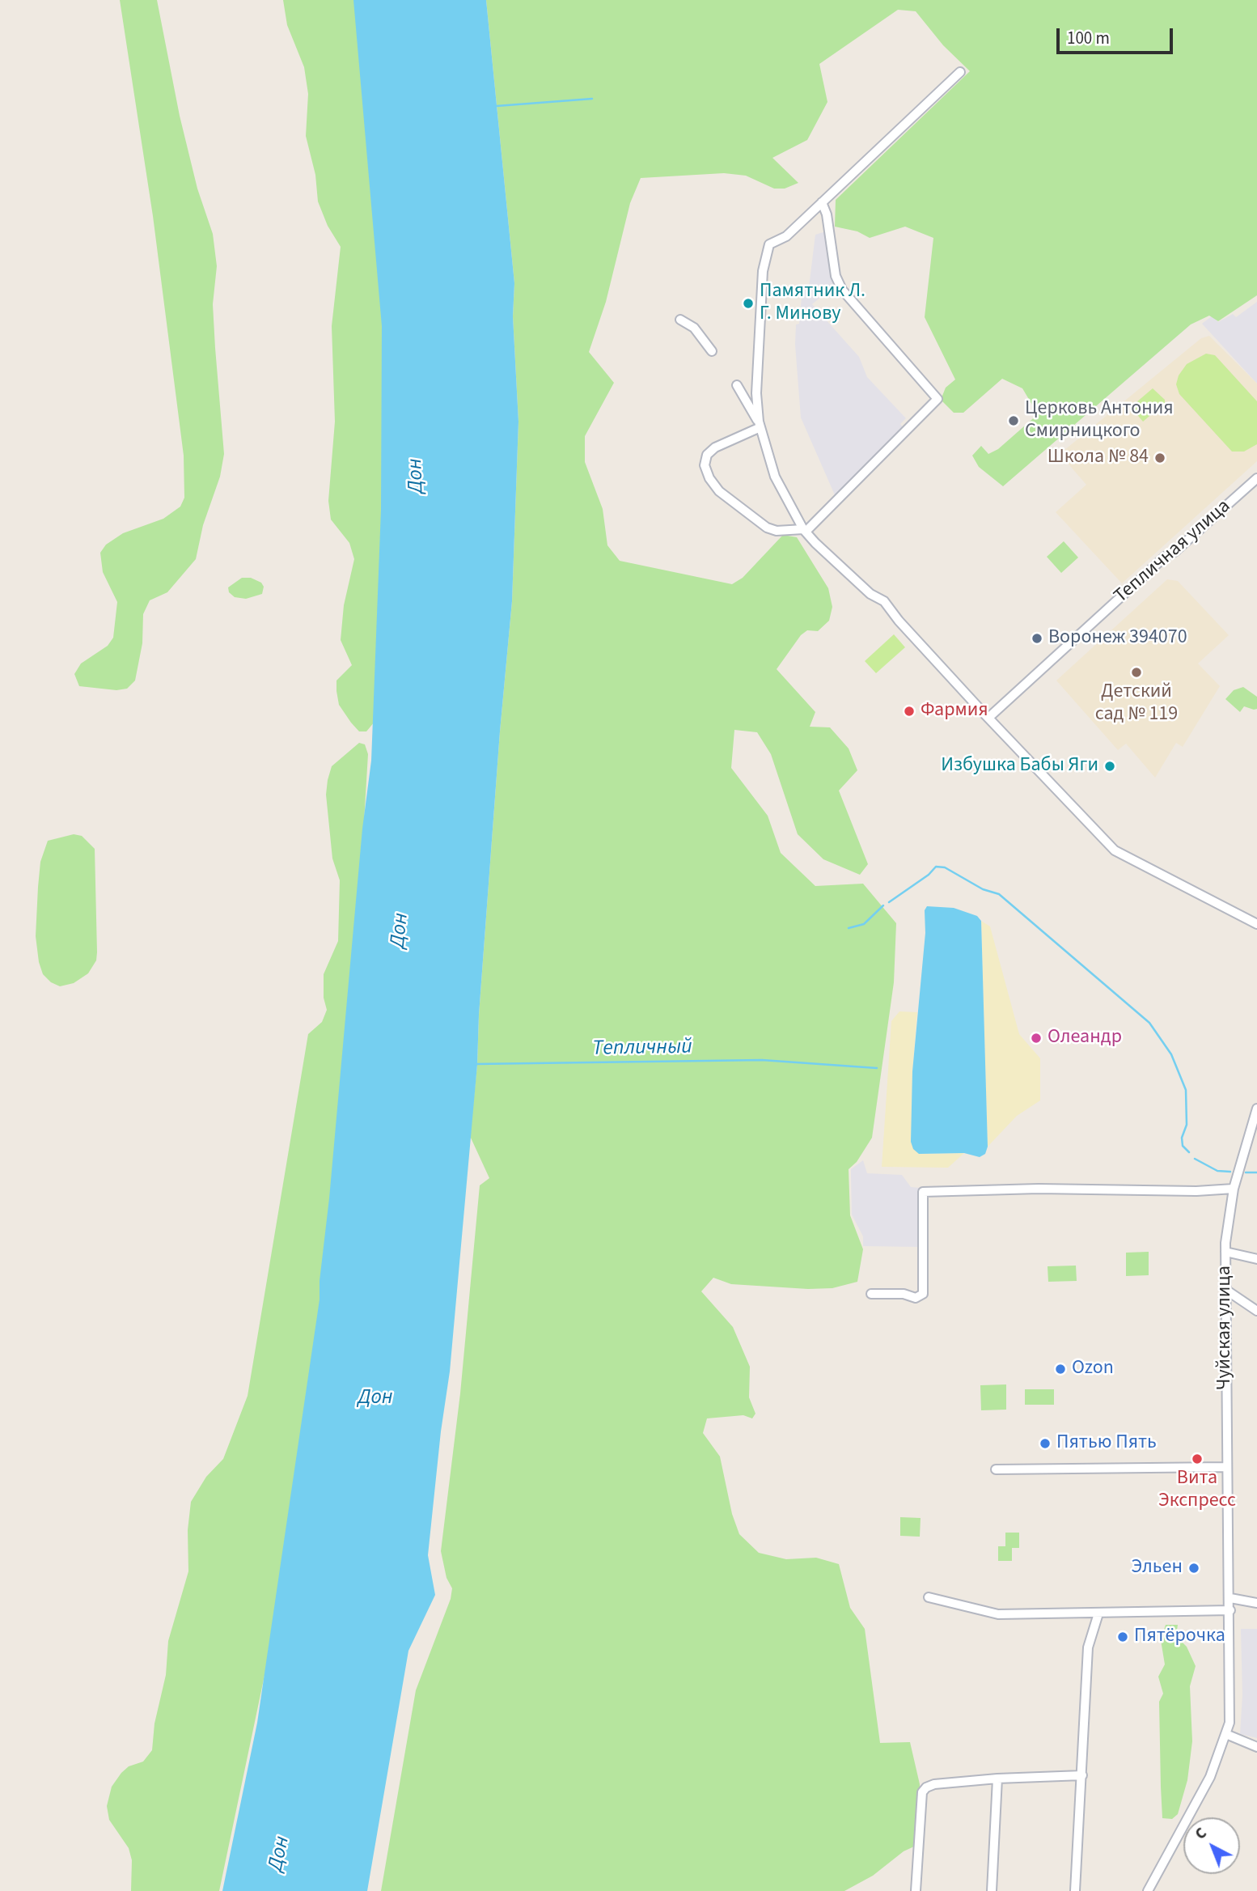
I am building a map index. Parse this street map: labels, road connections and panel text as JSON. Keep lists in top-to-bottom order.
{
  "streets": {
    "street": ["Тепличная улица", "Чуйская улица"]
  },
  "water": ["Дон", "Тепличный"],
  "places": [
    "Памятник Л. Г. Минову",
    "Церковь Антония Смирницкого",
    "Школа № 84",
    "Воронеж 394070",
    "Детский сад № 119",
    "Фармия",
    "Избушка Бабы Яги",
    "Олеандр",
    "Ozon",
    "Пятью Пять",
    "Вита Экспресс",
    "Эльен",
    "Пятёрочка"
  ],
  "scale_bar": "100 m",
  "north": "top left"
}
